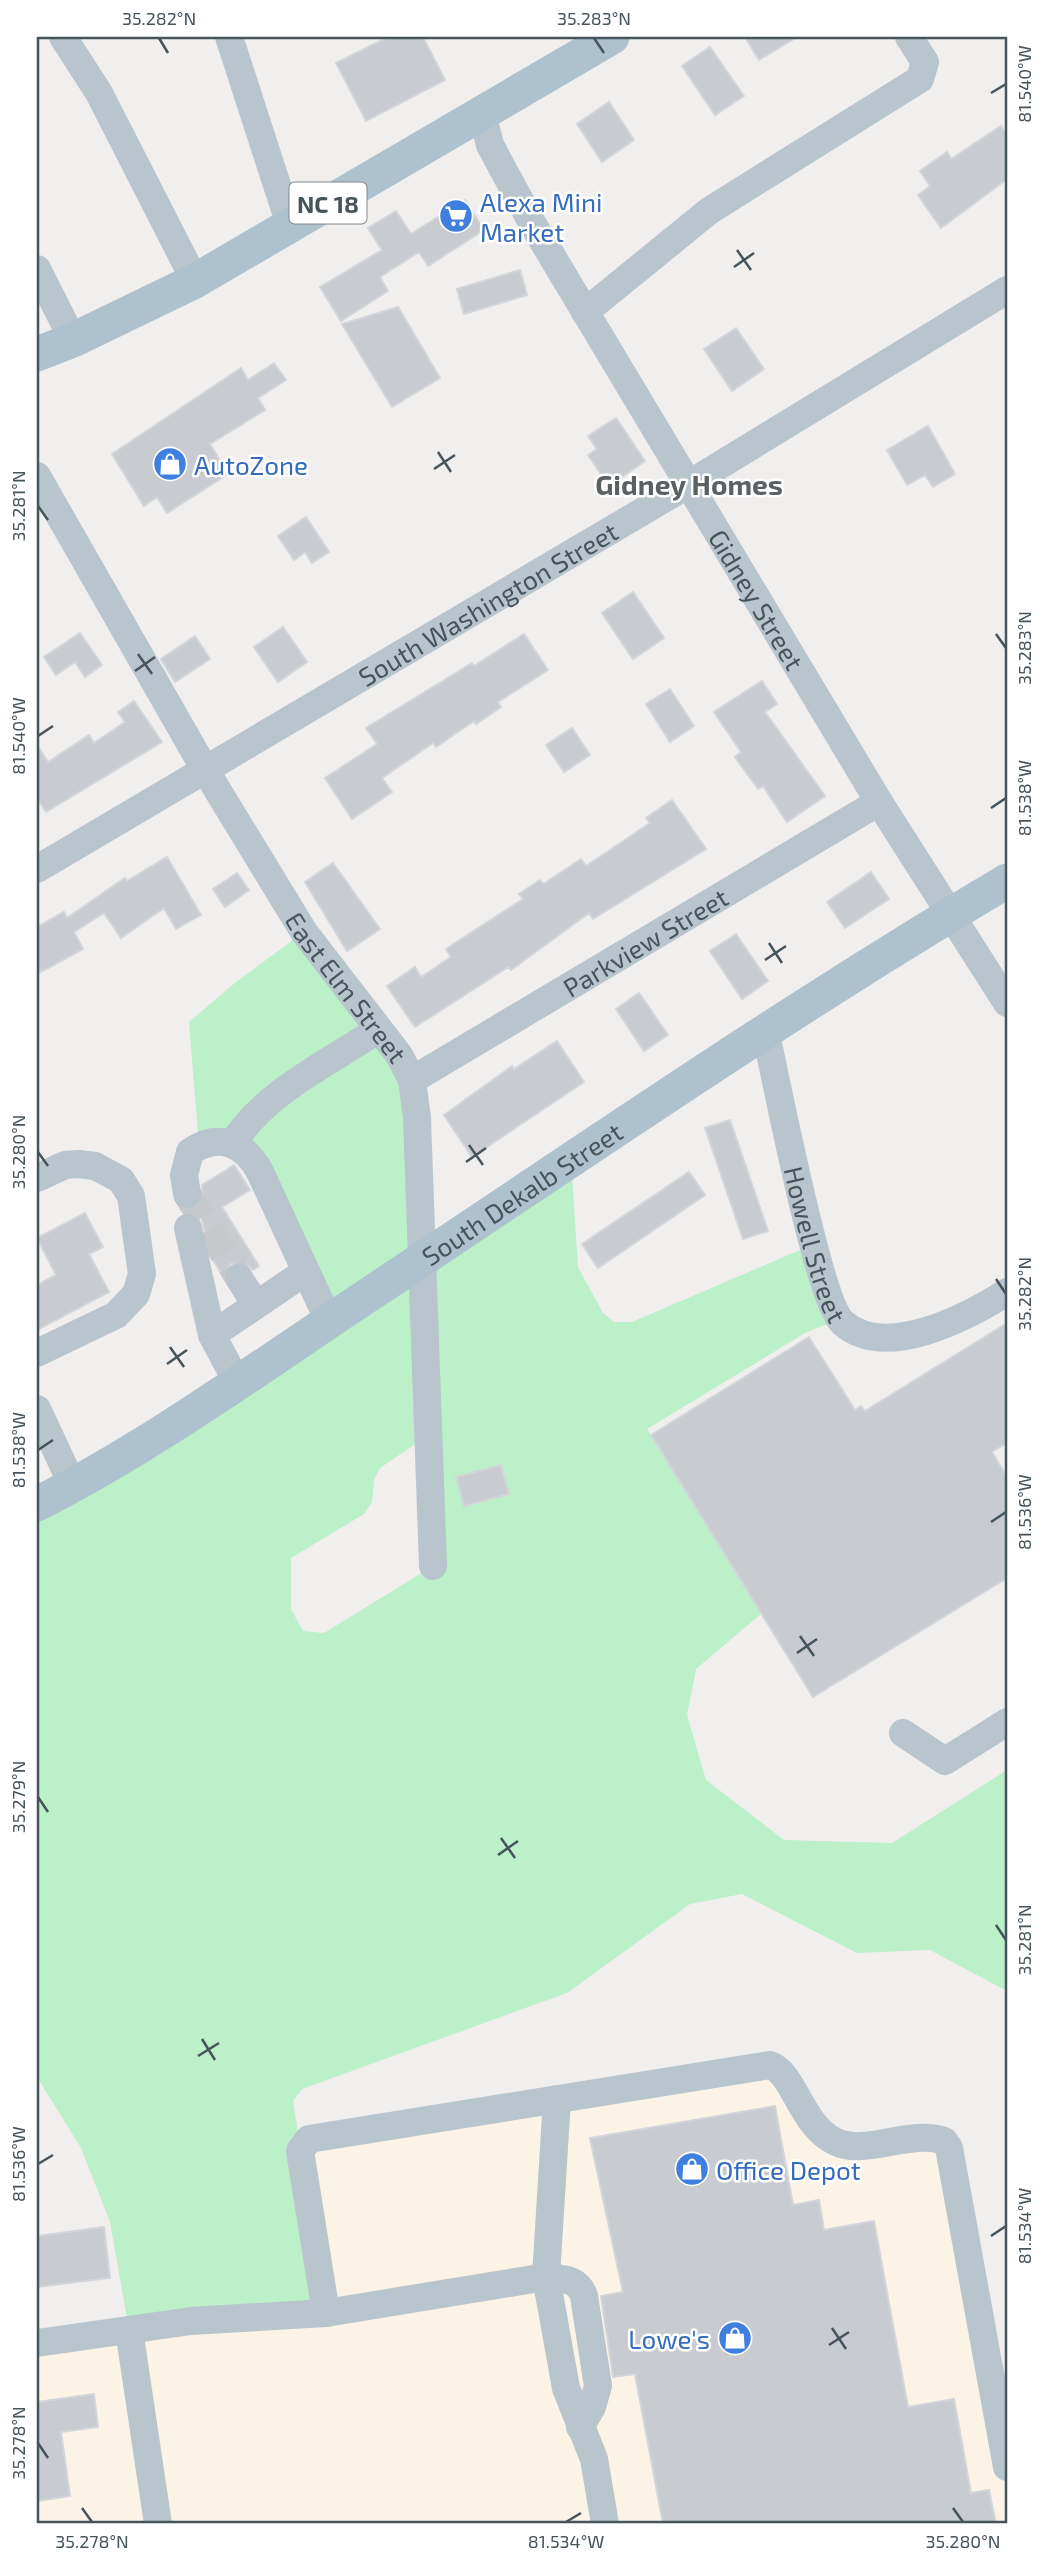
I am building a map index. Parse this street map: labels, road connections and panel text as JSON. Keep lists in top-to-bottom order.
{
  "streets": {
    "main road": ["NC 18", "South Dekalb Street"],
    "street": [
      "Gidney Street",
      "South Washington Street",
      "Parkview Street",
      "East Elm Street",
      "Howell Street"
    ]
  },
  "crossings": [
    ["NC 18", "Gidney Street"],
    ["Gidney Street", "South Washington Street"],
    ["Gidney Street", "Parkview Street"],
    ["Gidney Street", "South Dekalb Street"],
    ["South Washington Street", "East Elm Street"],
    ["Parkview Street", "East Elm Street"],
    ["East Elm Street", "South Dekalb Street"],
    ["South Dekalb Street", "Howell Street"]
  ],
  "districts": ["Gidney Homes"],
  "places": {
    "supermarket": ["Alexa Mini Market"],
    "shop": ["AutoZone", "Office Depot", "Lowe's"]
  },
  "coordinates": [
    "35.282°N",
    "35.283°N",
    "81.540°W",
    "35.281°N",
    "81.538°W",
    "35.280°N",
    "81.536°W",
    "35.279°N",
    "81.534°W",
    "35.278°N"
  ]
}
